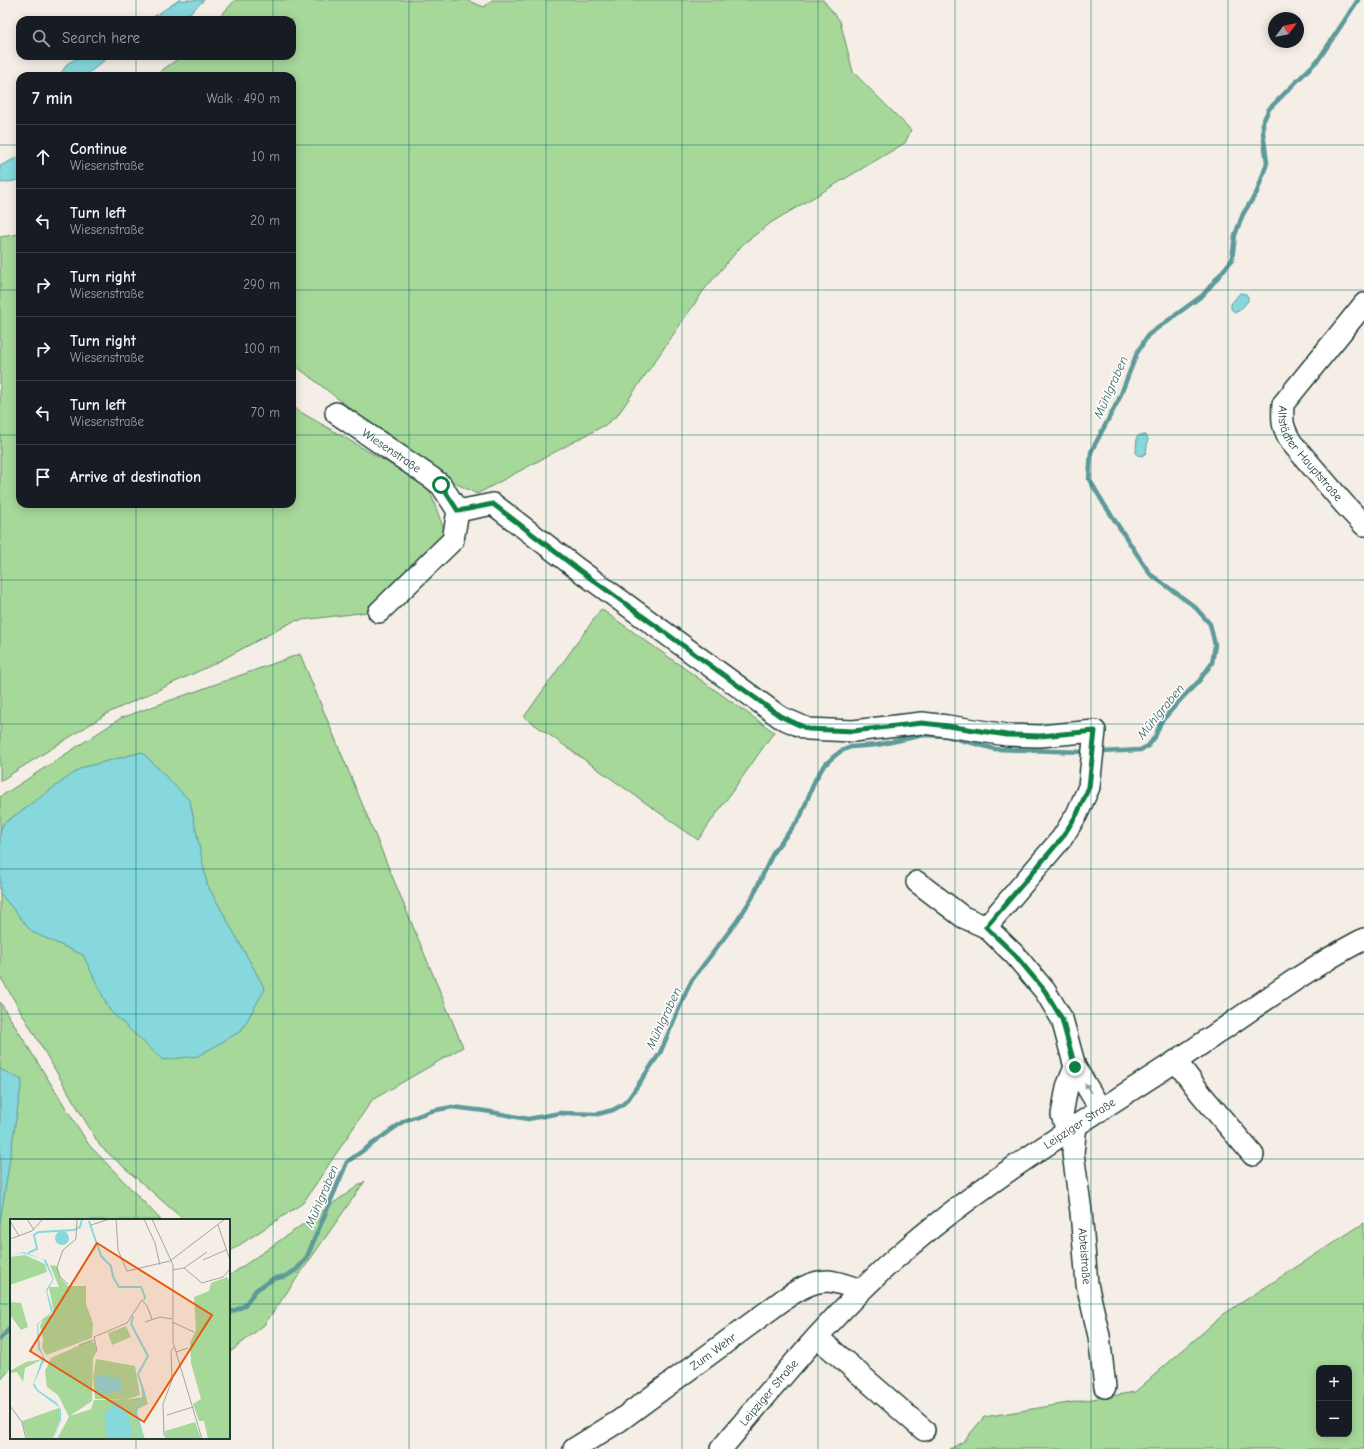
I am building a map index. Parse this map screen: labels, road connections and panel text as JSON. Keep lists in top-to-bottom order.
{
  "streets": {
    "street": [
      "Wiesenstraße",
      "Altstädter Hauptstraße",
      "Leipziger Straße",
      "Abteistraße",
      "Zum Wehr"
    ]
  },
  "crossings": [
    ["Leipziger Straße", "Abteistraße"],
    ["Leipziger Straße", "Zum Wehr"]
  ],
  "water": ["Mühlgraben"],
  "north": "top right",
  "page": {
    "search": "Search here",
    "heading": ["7 min", "Walk · 490 m"],
    "list": [
      ["Continue", "Wiesenstraße", "10 m"],
      ["Turn left", "Wiesenstraße", "20 m"],
      ["Turn right", "Wiesenstraße", "290 m"],
      ["Turn right", "Wiesenstraße", "100 m"],
      ["Turn left", "Wiesenstraße", "70 m"],
      "Arrive at destination"
    ],
    "map_buttons": ["+", "−"]
  }
}
